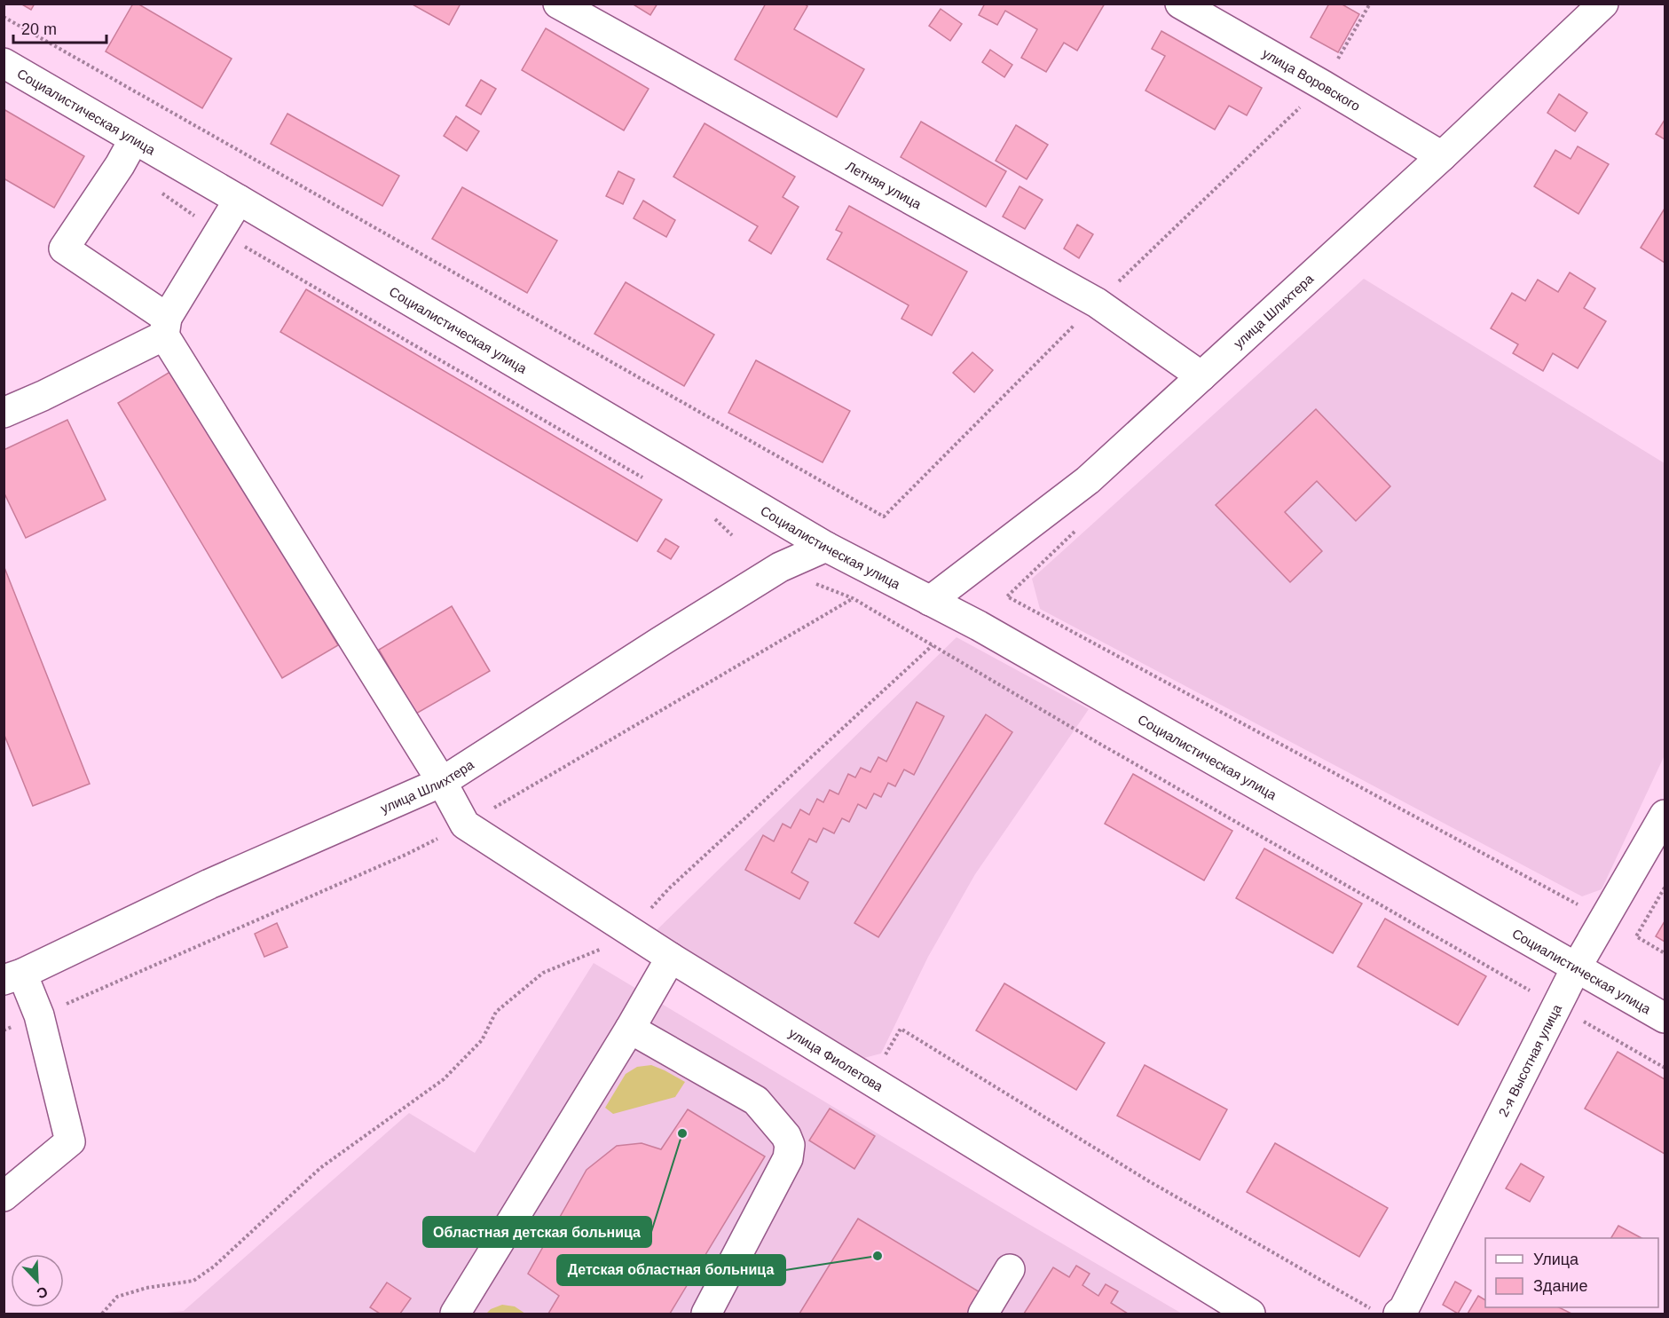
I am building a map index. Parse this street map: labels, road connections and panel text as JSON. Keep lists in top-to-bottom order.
{
  "streets": {
    "street": [
      "улица Воровского",
      "Социалистическая улица",
      "Летняя улица",
      "улица Шлихтера",
      "улица Фиолетова",
      "2-я Высотная улица"
    ]
  },
  "crossings": [
    ["улица Воровского", "улица Шлихтера"],
    ["Социалистическая улица", "улица Шлихтера"],
    ["Социалистическая улица", "2-я Высотная улица"],
    ["Летняя улица", "улица Шлихтера"],
    ["улица Шлихтера", "улица Фиолетова"]
  ],
  "places": ["Областная детская больница", "Детская областная больница"],
  "legend": ["Улица", "Здание"],
  "scale_bar": "20 m",
  "north": "bottom right"
}
